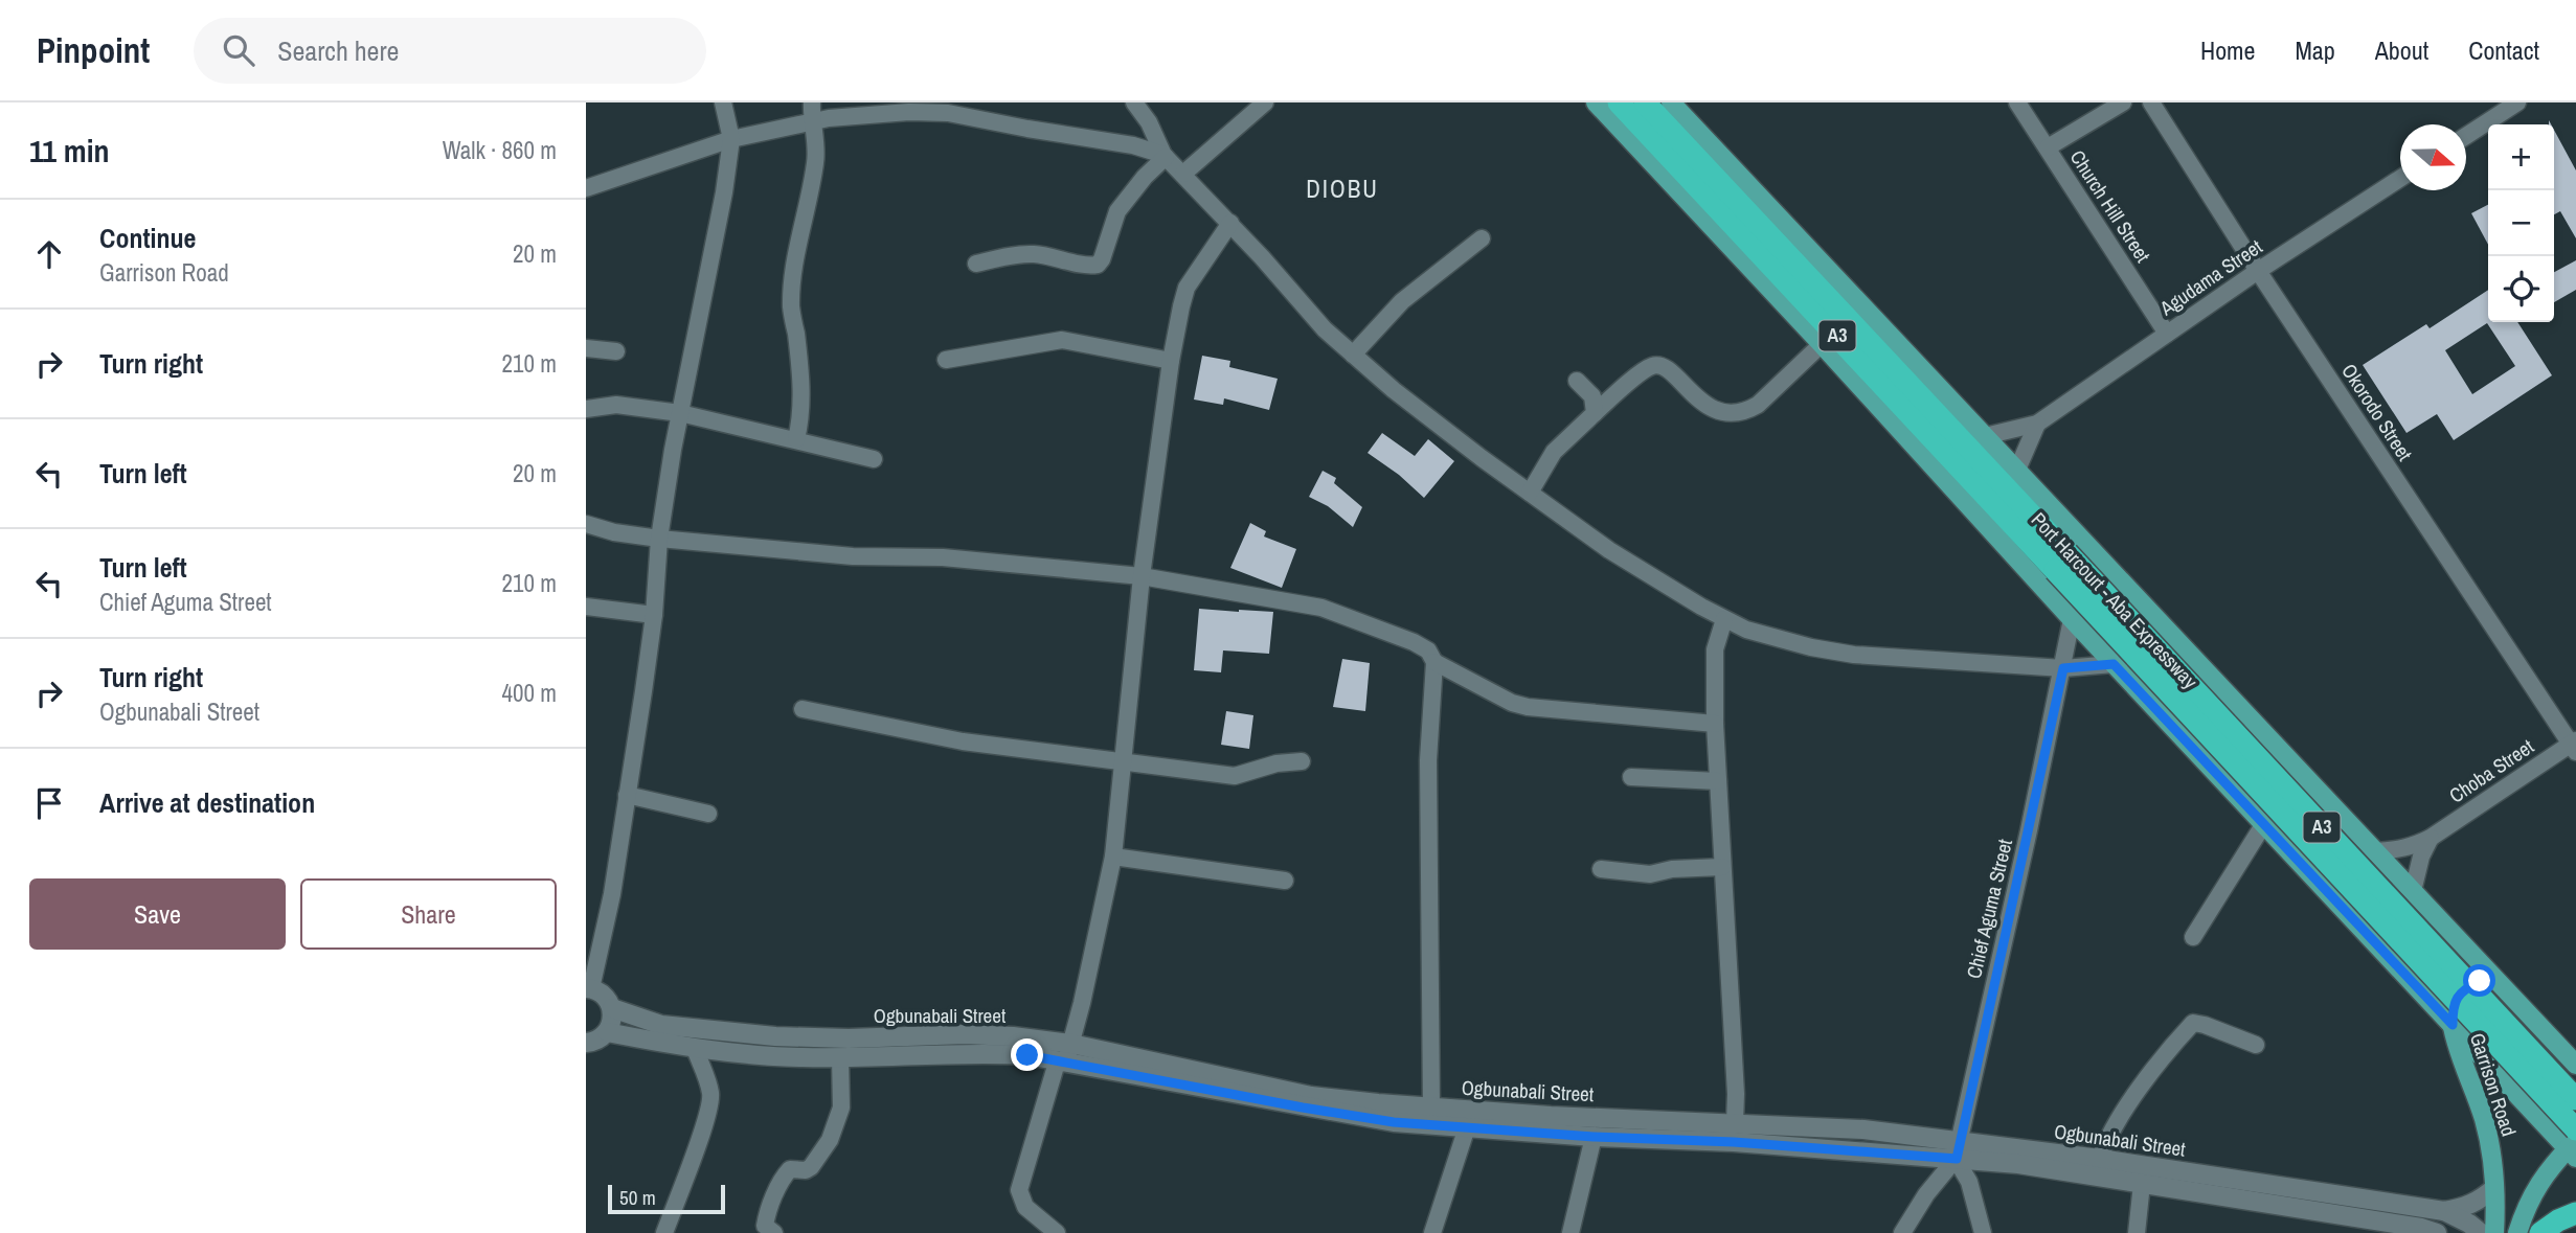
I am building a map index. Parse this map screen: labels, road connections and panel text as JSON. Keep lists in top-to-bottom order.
{
  "streets": {
    "highway": ["A3", "Port Harcourt - Aba Expressway"],
    "main road": ["Garrison Road"],
    "street": [
      "Church Hill Street",
      "Agudama Street",
      "Okorodo Street",
      "Choba Street",
      "Chief Aguma Street",
      "Ogbunabali Street"
    ]
  },
  "crossings": [
    ["Church Hill Street", "Agudama Street"],
    ["Agudama Street", "Okorodo Street"],
    ["Okorodo Street", "Choba Street"],
    ["Chief Aguma Street", "Ogbunabali Street"],
    ["Ogbunabali Street", "Garrison Road"]
  ],
  "districts": ["DIOBU"],
  "scale_bar": "50 m",
  "north": "right",
  "page": {
    "header": "Pinpoint",
    "search": "Search here",
    "nav": [
      "Home",
      "Map",
      "About",
      "Contact"
    ],
    "heading": ["11 min", "Walk · 860 m"],
    "map_buttons": ["+", "−"],
    "list": [
      ["Continue", "Garrison Road", "20 m"],
      ["Turn right", "210 m"],
      ["Turn left", "20 m"],
      ["Turn left", "Chief Aguma Street", "210 m"],
      ["Turn right", "Ogbunabali Street", "400 m"],
      "Arrive at destination"
    ],
    "buttons": ["Save", "Share"],
    "scale": "50 m"
  }
}
